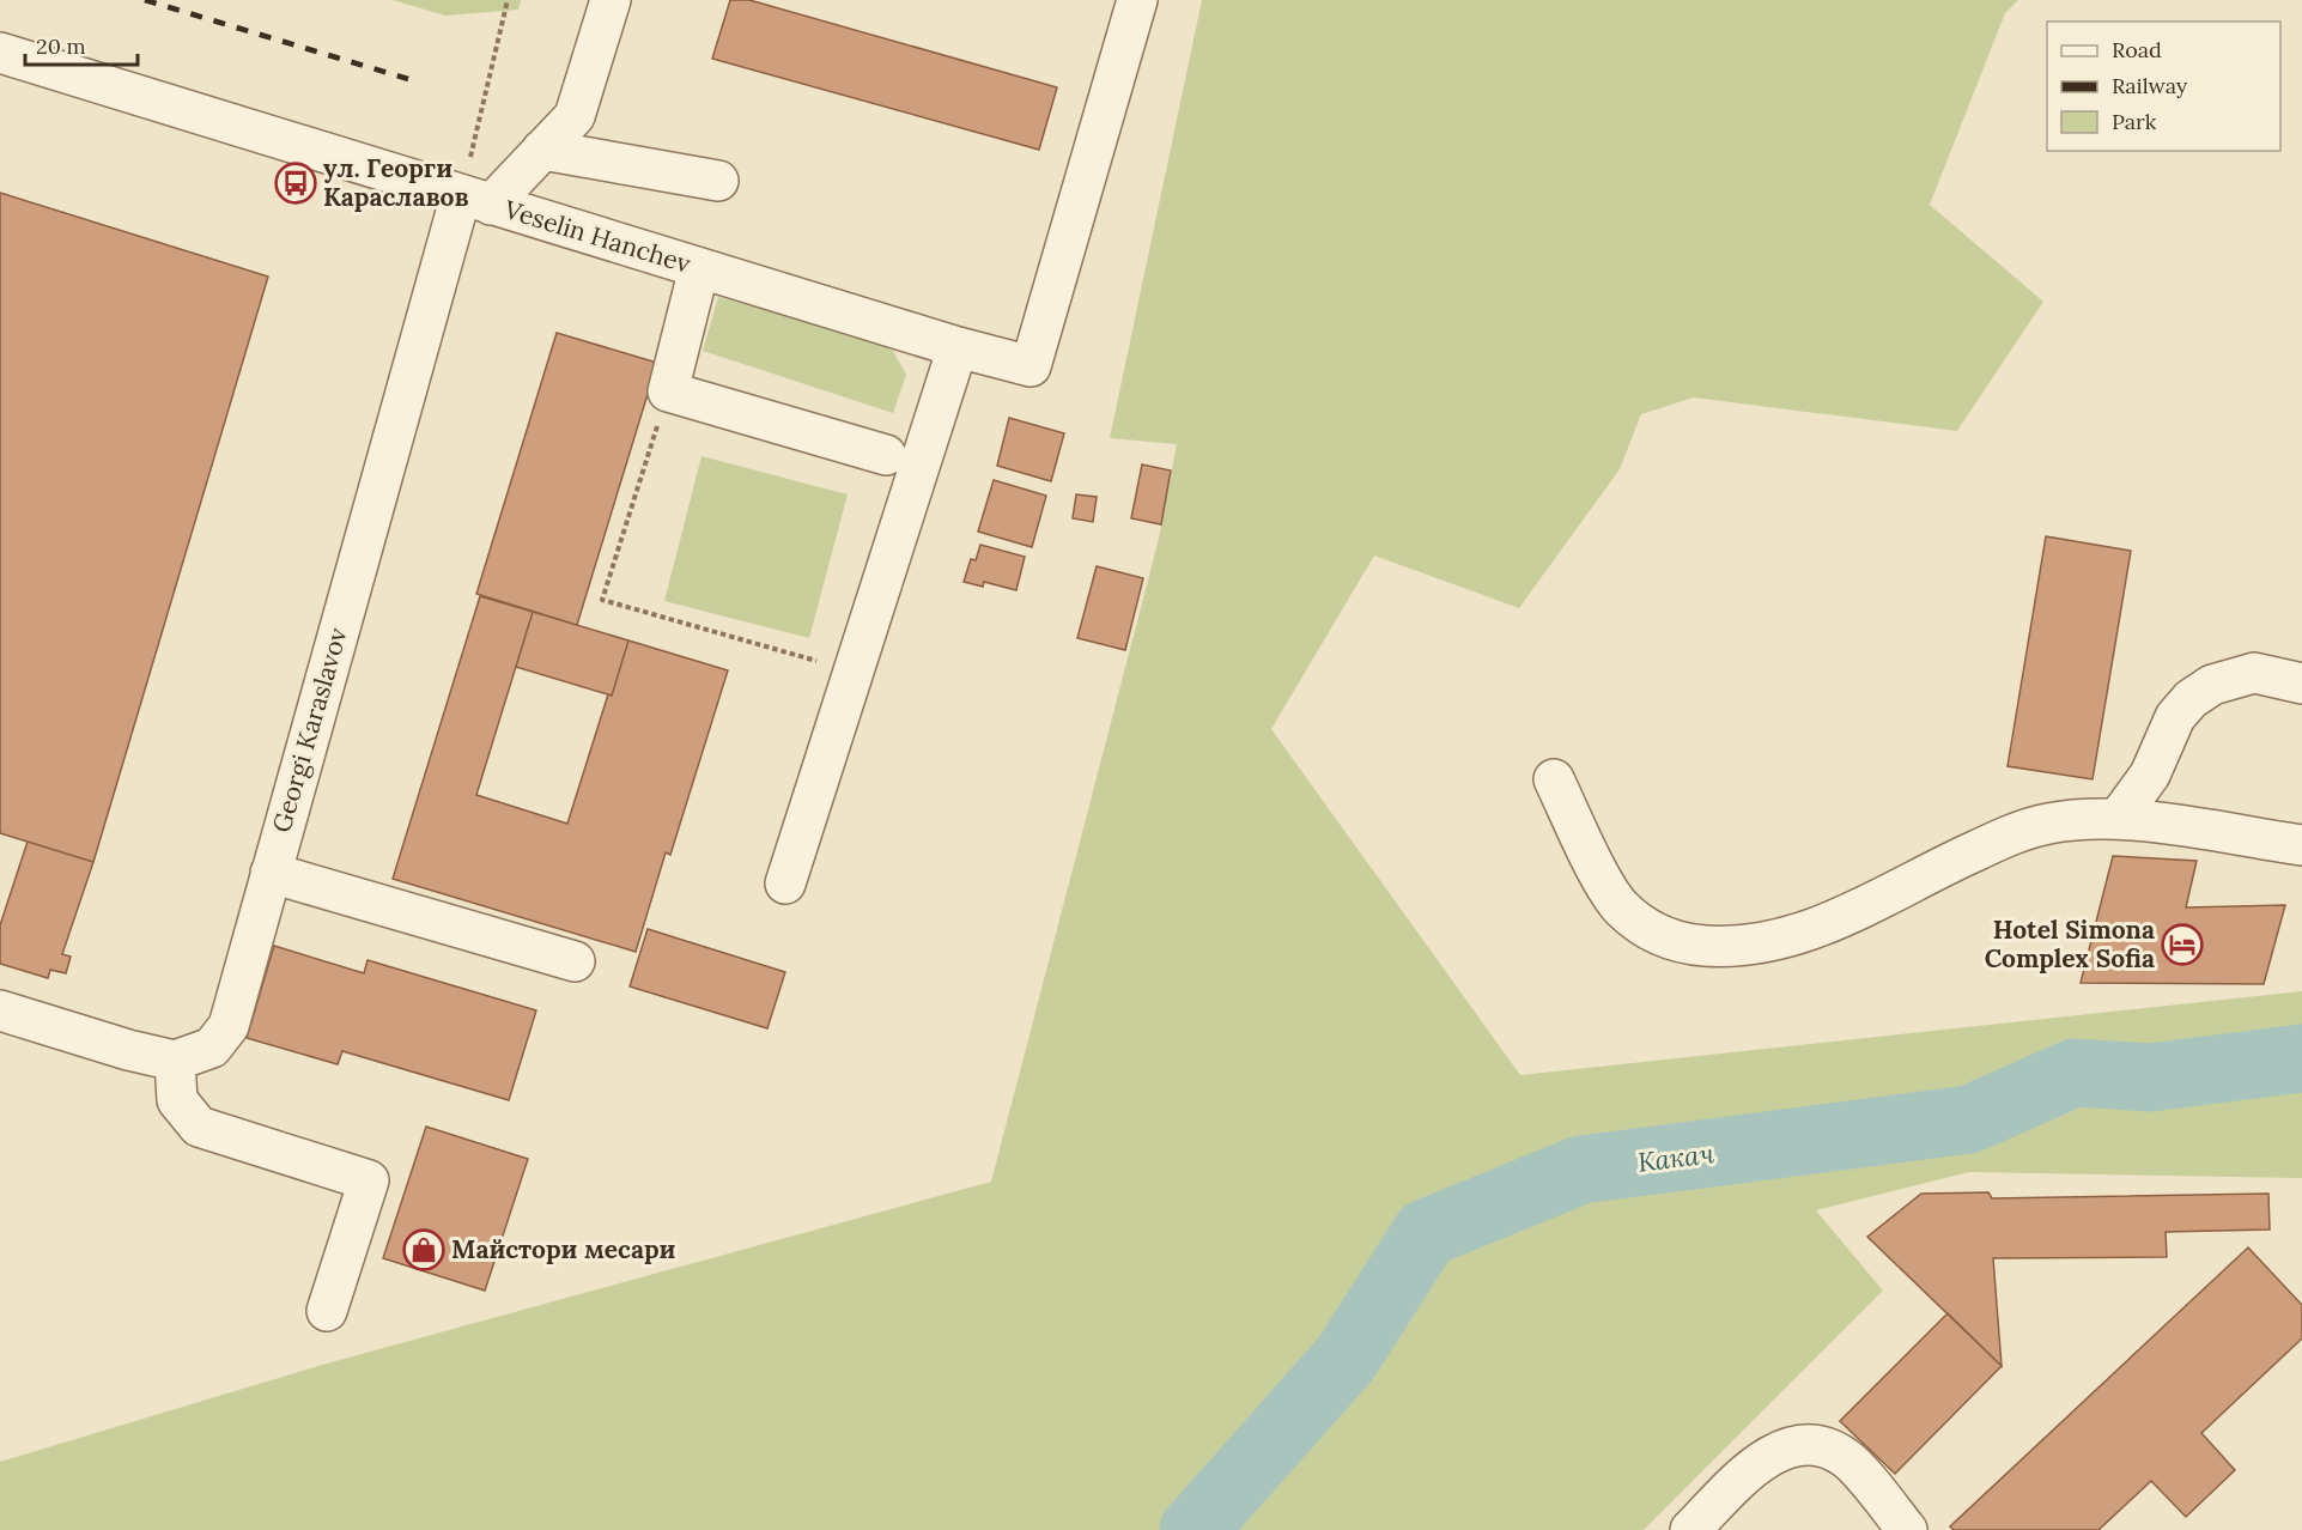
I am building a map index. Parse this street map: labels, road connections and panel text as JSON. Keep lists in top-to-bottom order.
{
  "streets": {
    "street": ["Veselin Hanchev", "Georgi Karaslavov"]
  },
  "crossings": [
    ["Veselin Hanchev", "Georgi Karaslavov"]
  ],
  "water": ["Какач"],
  "places": {
    "bus stop": ["ул. Георги Караславов"],
    "hotel": ["Hotel Simona Complex Sofia"],
    "shop": ["Майстори месари"]
  },
  "legend": ["Road", "Railway", "Park"],
  "scale_bar": "20 m"
}
